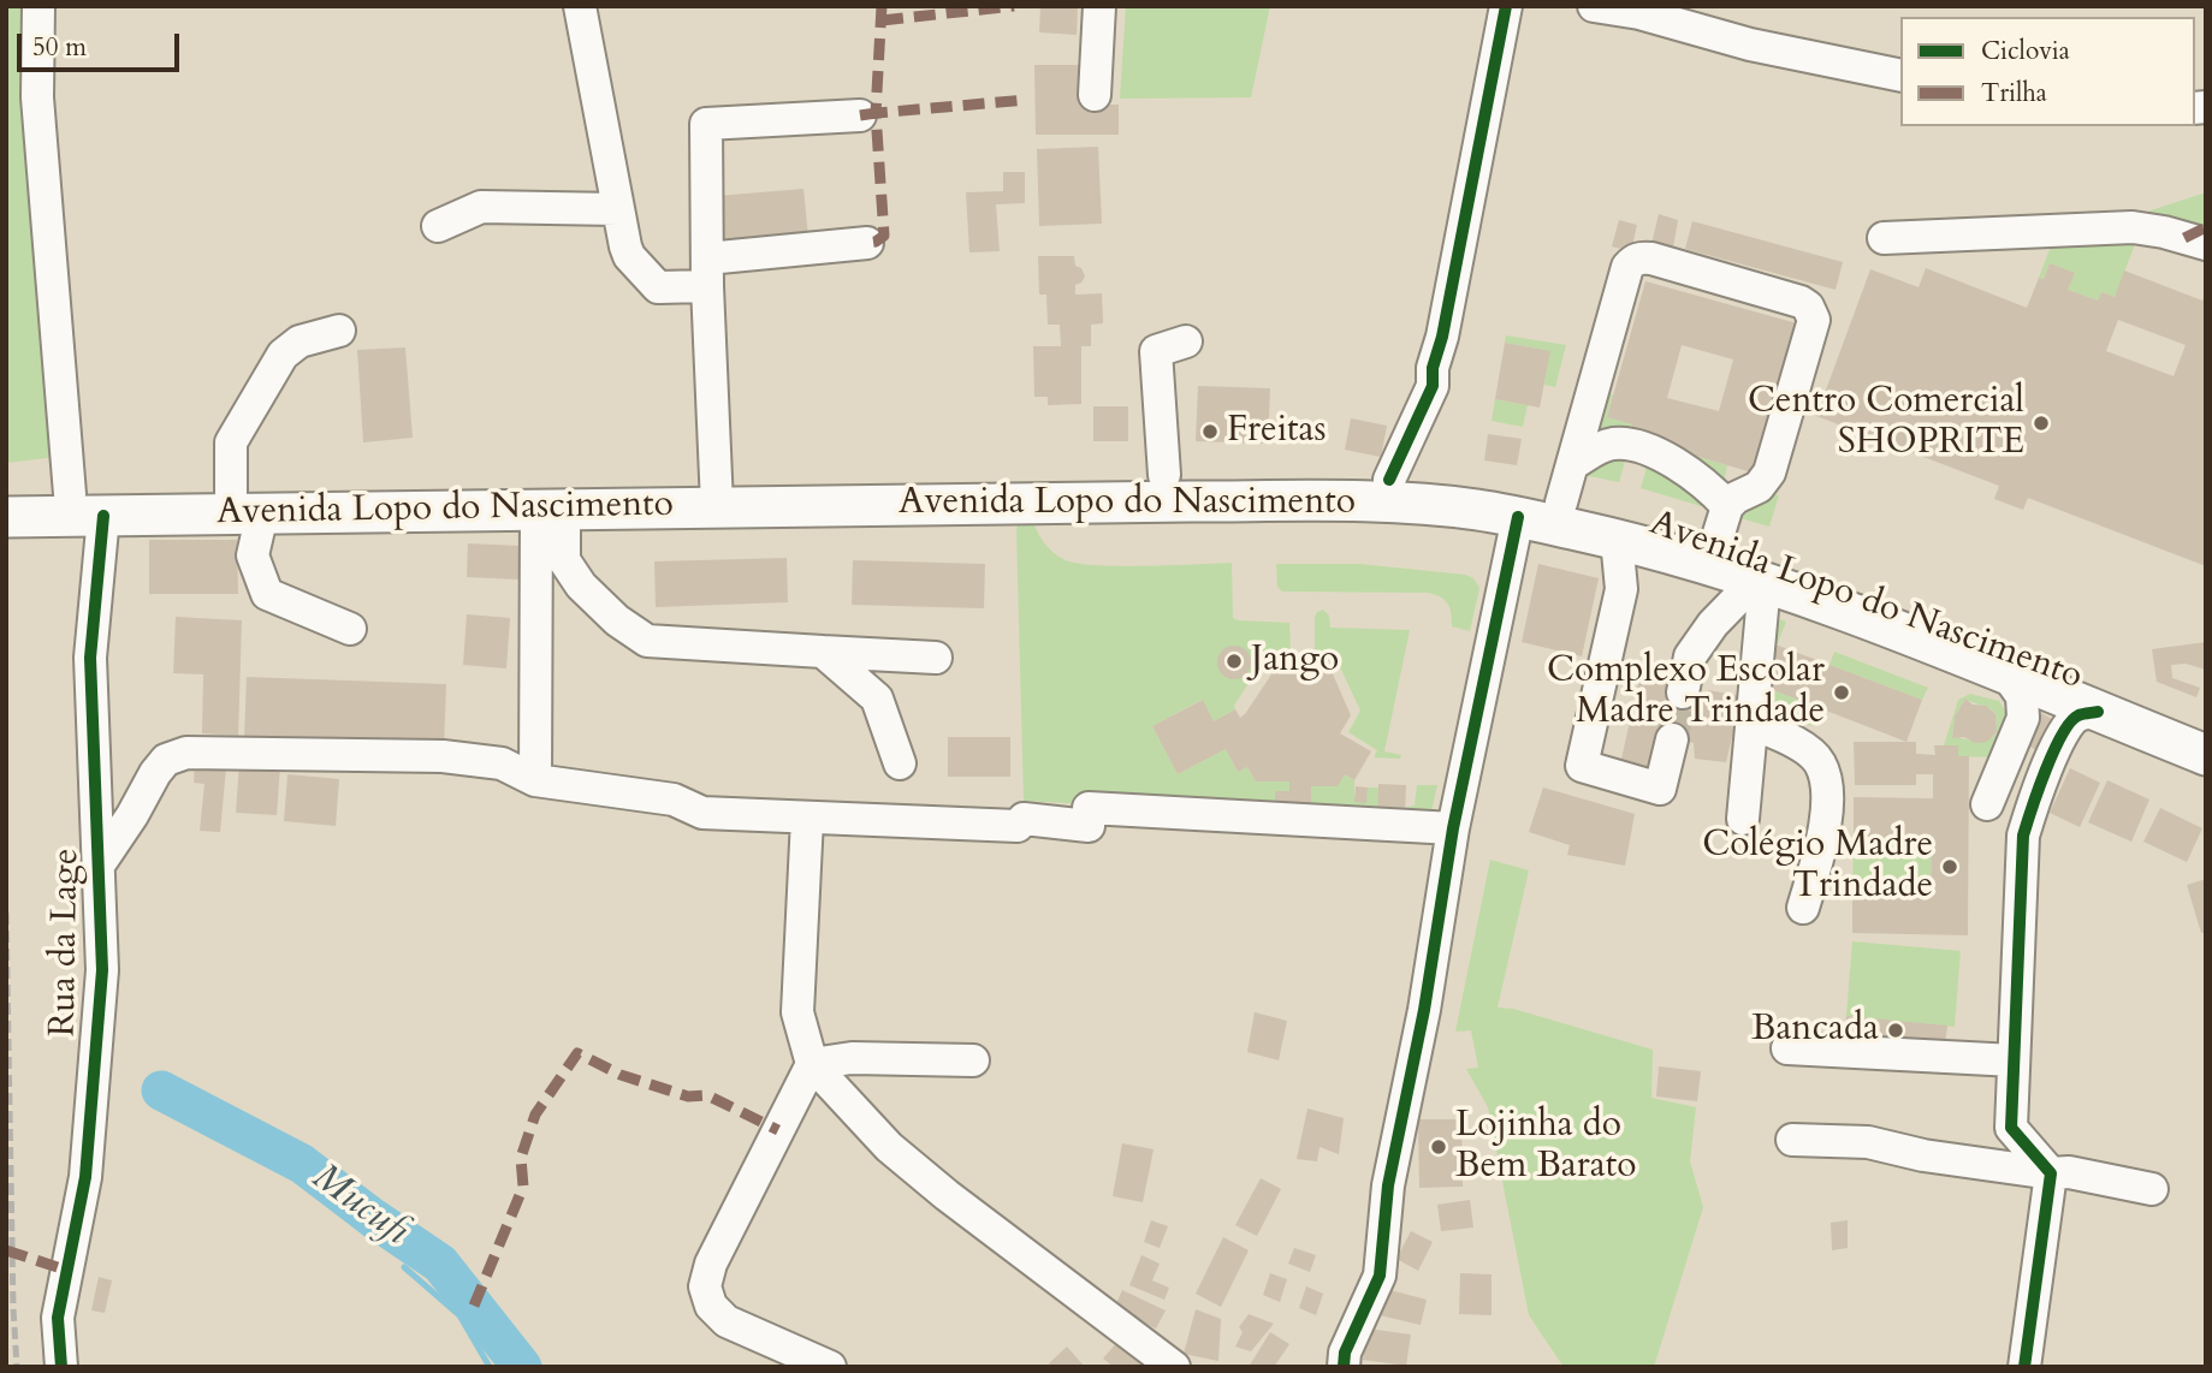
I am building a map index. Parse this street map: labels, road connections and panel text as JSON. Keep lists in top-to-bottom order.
{
  "streets": {
    "main road": ["Avenida Lopo do Nascimento"],
    "street": ["Rua da Lage"]
  },
  "crossings": [
    ["Avenida Lopo do Nascimento", "Rua da Lage"]
  ],
  "water": ["Mucufi"],
  "places": [
    "Centro Comercial SHOPRITE",
    "Freitas",
    "Jango",
    "Complexo Escolar Madre Trindade",
    "Colégio Madre Trindade",
    "Bancada",
    "Lojinha do Bem Barato"
  ],
  "legend": ["Ciclovia", "Trilha"],
  "scale_bar": "50 m"
}
